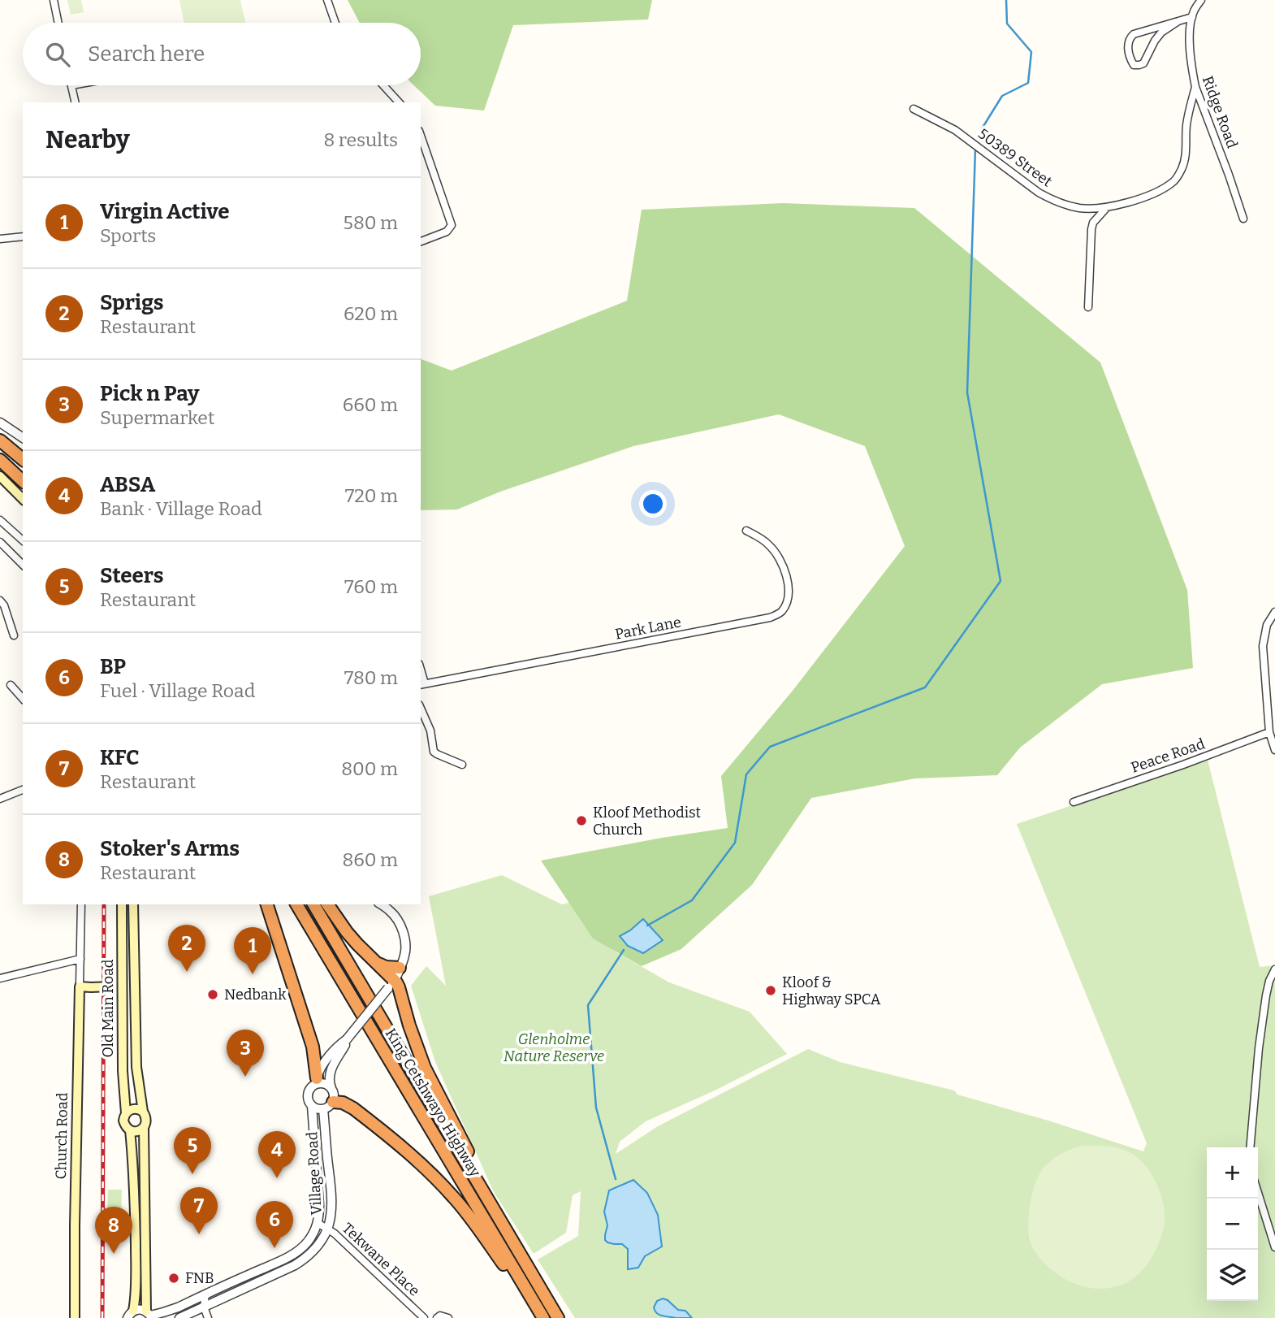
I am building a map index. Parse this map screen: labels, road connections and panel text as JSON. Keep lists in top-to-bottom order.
{
  "streets": {
    "highway": ["King Cetshwayo Highway"],
    "main road": ["Old Main Road", "Church Road"],
    "street": [
      "Ridge Road",
      "50389 Street",
      "Park Lane",
      "Peace Road",
      "Village Road",
      "Tekwane Place"
    ]
  },
  "crossings": [
    ["Ridge Road", "50389 Street"],
    ["Village Road", "Tekwane Place"]
  ],
  "parks": ["Glenholme Nature Reserve"],
  "places": [
    "Kloof Methodist Church",
    "Kloof & Highway SPCA",
    "Nedbank",
    "FNB"
  ],
  "page": {
    "search": "Search here",
    "heading": ["Nearby", "8 results"],
    "list": [
      {
        "mark": "1",
        "name": "Virgin Active",
        "note": "Sports",
        "value": "580 m"
      },
      {
        "mark": "2",
        "name": "Sprigs",
        "note": "Restaurant",
        "value": "620 m"
      },
      {
        "mark": "3",
        "name": "Pick n Pay",
        "note": "Supermarket",
        "value": "660 m"
      },
      {
        "mark": "4",
        "name": "ABSA",
        "note": "Bank · Village Road",
        "value": "720 m"
      },
      {
        "mark": "5",
        "name": "Steers",
        "note": "Restaurant",
        "value": "760 m"
      },
      {
        "mark": "6",
        "name": "BP",
        "note": "Fuel · Village Road",
        "value": "780 m"
      },
      {
        "mark": "7",
        "name": "KFC",
        "note": "Restaurant",
        "value": "800 m"
      },
      {
        "mark": "8",
        "name": "Stoker's Arms",
        "note": "Restaurant",
        "value": "860 m"
      }
    ],
    "pins": [
      "2",
      "1",
      "3",
      "5",
      "4",
      "7",
      "6",
      "8"
    ],
    "map_buttons": ["+", "−"]
  }
}
